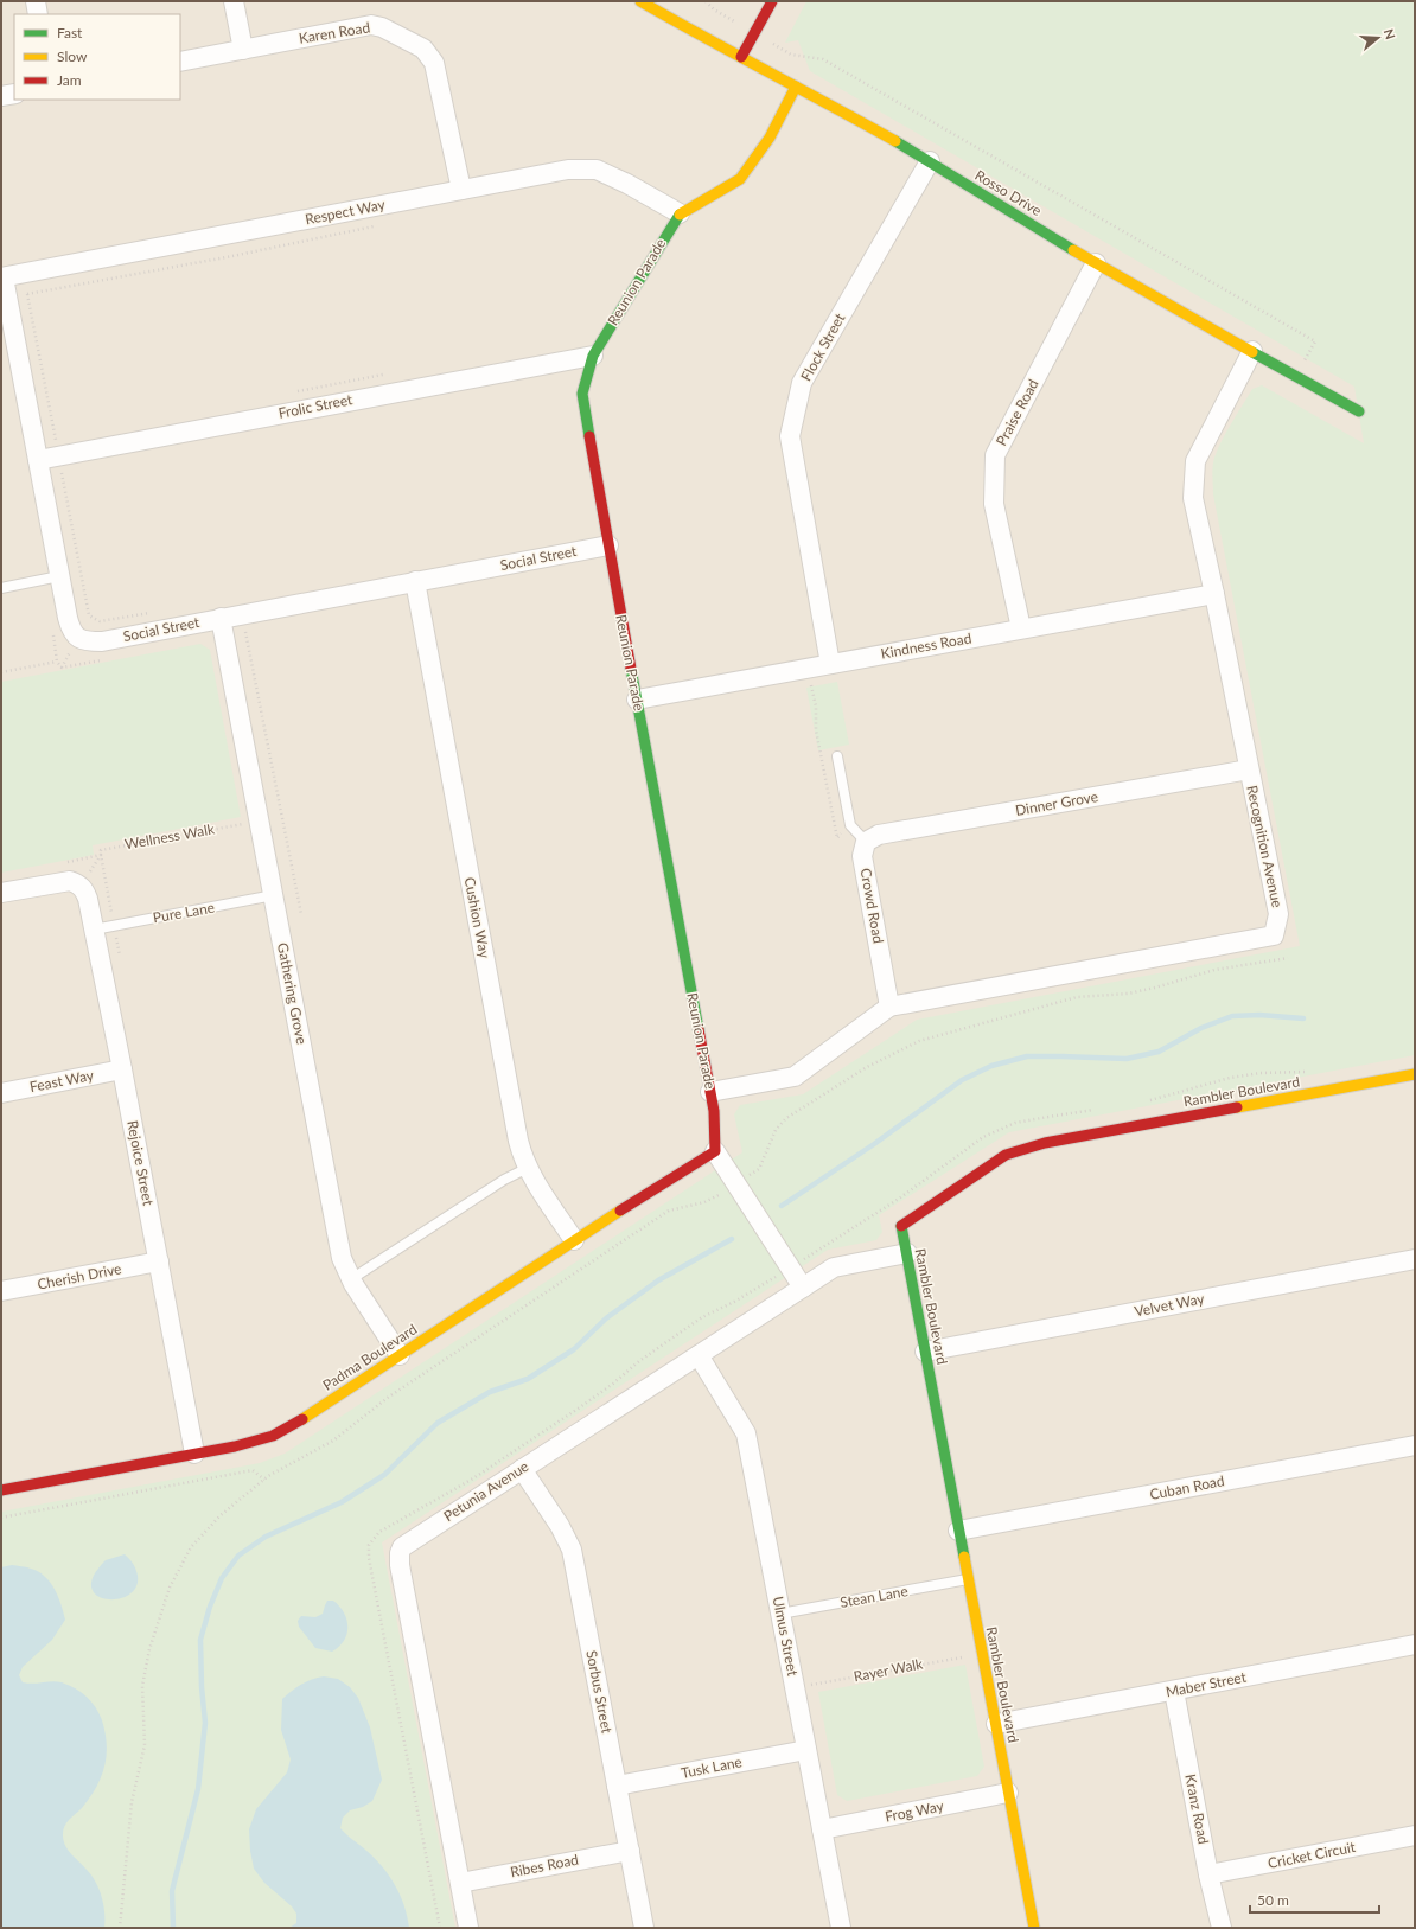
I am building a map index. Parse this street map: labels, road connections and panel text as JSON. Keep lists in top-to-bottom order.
{
  "streets": {
    "street": [
      "Karen Road",
      "Rosso Drive",
      "Respect Way",
      "Reunion Parade",
      "Flock Street",
      "Frolic Street",
      "Praise Road",
      "Social Street",
      "Kindness Road",
      "Dinner Grove",
      "Recognition Avenue",
      "Crowd Road",
      "Cushion Way",
      "Gathering Grove",
      "Feast Way",
      "Rambler Boulevard",
      "Rejoice Street",
      "Cherish Drive",
      "Velvet Way",
      "Padma Boulevard",
      "Cuban Road",
      "Petunia Avenue",
      "Ulmus Street",
      "Maber Street",
      "Sorbus Street",
      "Tusk Lane",
      "Kranz Road",
      "Frog Way",
      "Cricket Circuit",
      "Ribes Road"
    ],
    "lane": ["Pure Lane", "Stean Lane"],
    "path": ["Wellness Walk", "Rayer Walk"]
  },
  "crossings": [
    ["Karen Road", "Respect Way"],
    ["Rosso Drive", "Reunion Parade"],
    ["Rosso Drive", "Flock Street"],
    ["Rosso Drive", "Praise Road"],
    ["Rosso Drive", "Recognition Avenue"],
    ["Respect Way", "Reunion Parade"],
    ["Respect Way", "Social Street"],
    ["Reunion Parade", "Frolic Street"],
    ["Reunion Parade", "Social Street"],
    ["Reunion Parade", "Kindness Road"],
    ["Reunion Parade", "Recognition Avenue"],
    ["Reunion Parade", "Padma Boulevard"],
    ["Flock Street", "Kindness Road"],
    ["Frolic Street", "Social Street"],
    ["Praise Road", "Kindness Road"],
    ["Social Street", "Cushion Way"],
    ["Social Street", "Gathering Grove"],
    ["Kindness Road", "Recognition Avenue"],
    ["Dinner Grove", "Recognition Avenue"],
    ["Dinner Grove", "Crowd Road"],
    ["Recognition Avenue", "Crowd Road"],
    ["Pure Lane", "Gathering Grove"],
    ["Pure Lane", "Rejoice Street"],
    ["Cushion Way", "Padma Boulevard"],
    ["Gathering Grove", "Padma Boulevard"],
    ["Feast Way", "Rejoice Street"],
    ["Rambler Boulevard", "Velvet Way"],
    ["Rambler Boulevard", "Cuban Road"],
    ["Rambler Boulevard", "Petunia Avenue"],
    ["Rambler Boulevard", "Stean Lane"],
    ["Rambler Boulevard", "Rayer Walk"],
    ["Rambler Boulevard", "Maber Street"],
    ["Rambler Boulevard", "Frog Way"],
    ["Rejoice Street", "Cherish Drive"],
    ["Rejoice Street", "Padma Boulevard"],
    ["Petunia Avenue", "Ulmus Street"],
    ["Petunia Avenue", "Sorbus Street"],
    ["Petunia Avenue", "Ribes Road"],
    ["Stean Lane", "Ulmus Street"],
    ["Ulmus Street", "Rayer Walk"],
    ["Ulmus Street", "Tusk Lane"],
    ["Ulmus Street", "Frog Way"],
    ["Maber Street", "Kranz Road"],
    ["Sorbus Street", "Tusk Lane"],
    ["Sorbus Street", "Ribes Road"],
    ["Kranz Road", "Cricket Circuit"]
  ],
  "legend": ["Fast", "Slow", "Jam"],
  "scale_bar": "50 m",
  "north": "right"
}
